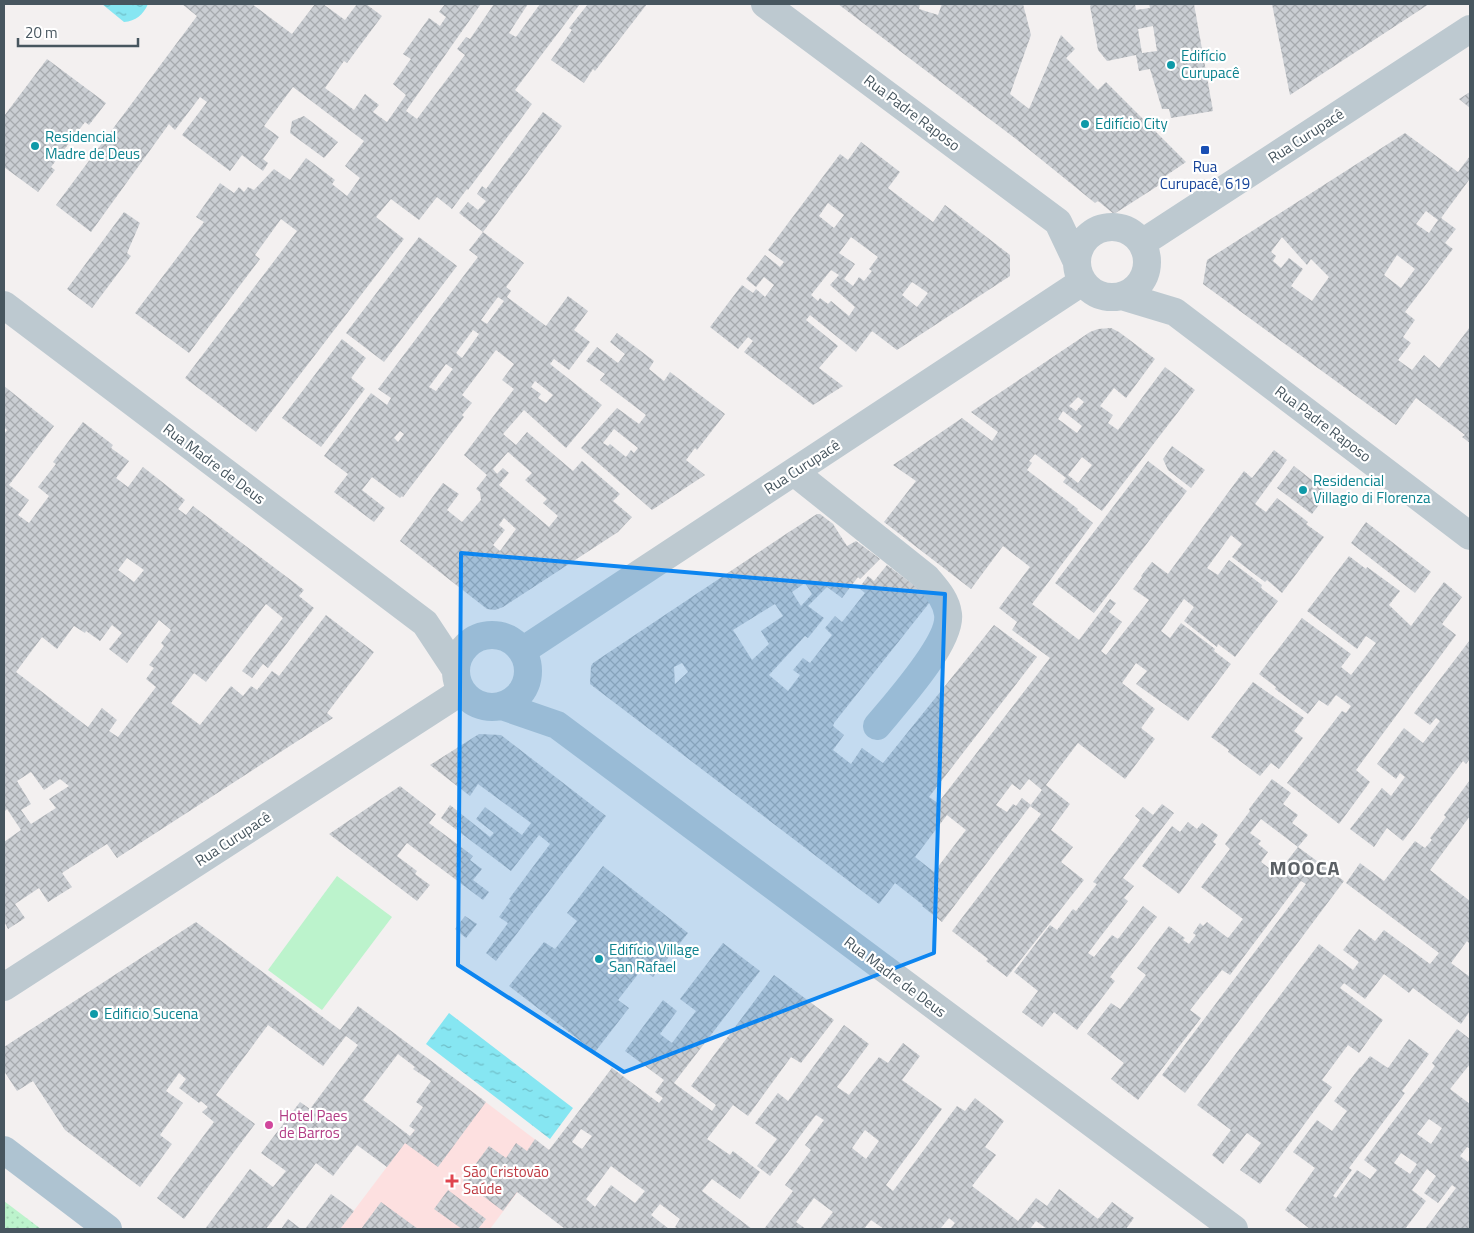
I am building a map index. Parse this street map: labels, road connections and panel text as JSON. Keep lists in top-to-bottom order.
{
  "streets": {
    "street": ["Rua Padre Raposo", "Rua Curupacê", "Rua Madre de Deus"]
  },
  "crossings": [
    ["Rua Padre Raposo", "Rua Curupacê"],
    ["Rua Curupacê", "Rua Madre de Deus"]
  ],
  "districts": ["MOOCA"],
  "places": {
    "other": [
      "Edifício Curupacê",
      "Edifício City",
      "Residencial Madre de Deus",
      "Residencial Villagio di Florenza",
      "Edifício Village San Rafael",
      "Edificio Sucena",
      "Hotel Paes de Barros"
    ],
    "transit": ["Rua Curupacê, 619"],
    "health": ["São Cristovão Saúde"]
  },
  "scale_bar": "20 m"
}
